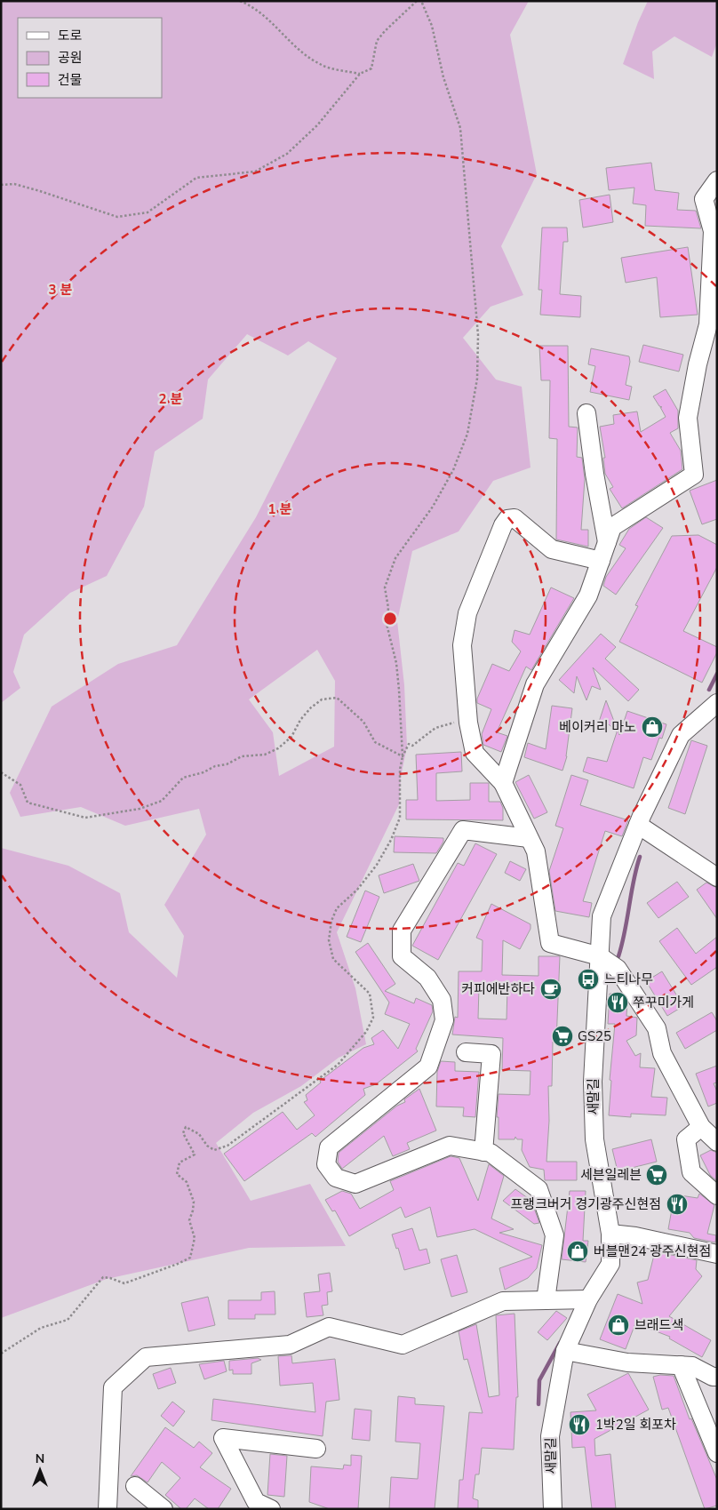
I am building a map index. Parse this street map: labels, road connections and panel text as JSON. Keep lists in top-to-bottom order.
{
  "streets": {
    "street": ["새말길"]
  },
  "places": {
    "shop": ["베이커리 마노", "버블맨24 광주신현점", "브래드색"],
    "bus stop": ["느티나무"],
    "cafe": ["커피에반하다"],
    "restaurant": ["쭈꾸미가게", "프랭크버거 경기광주신현점", "1박2일 회포차"],
    "supermarket": ["GS25", "세븐일레븐"]
  },
  "legend": ["도로", "공원", "건물"],
  "north": "top",
  "rings": ["3 분", "2 분", "1 분"]
}
